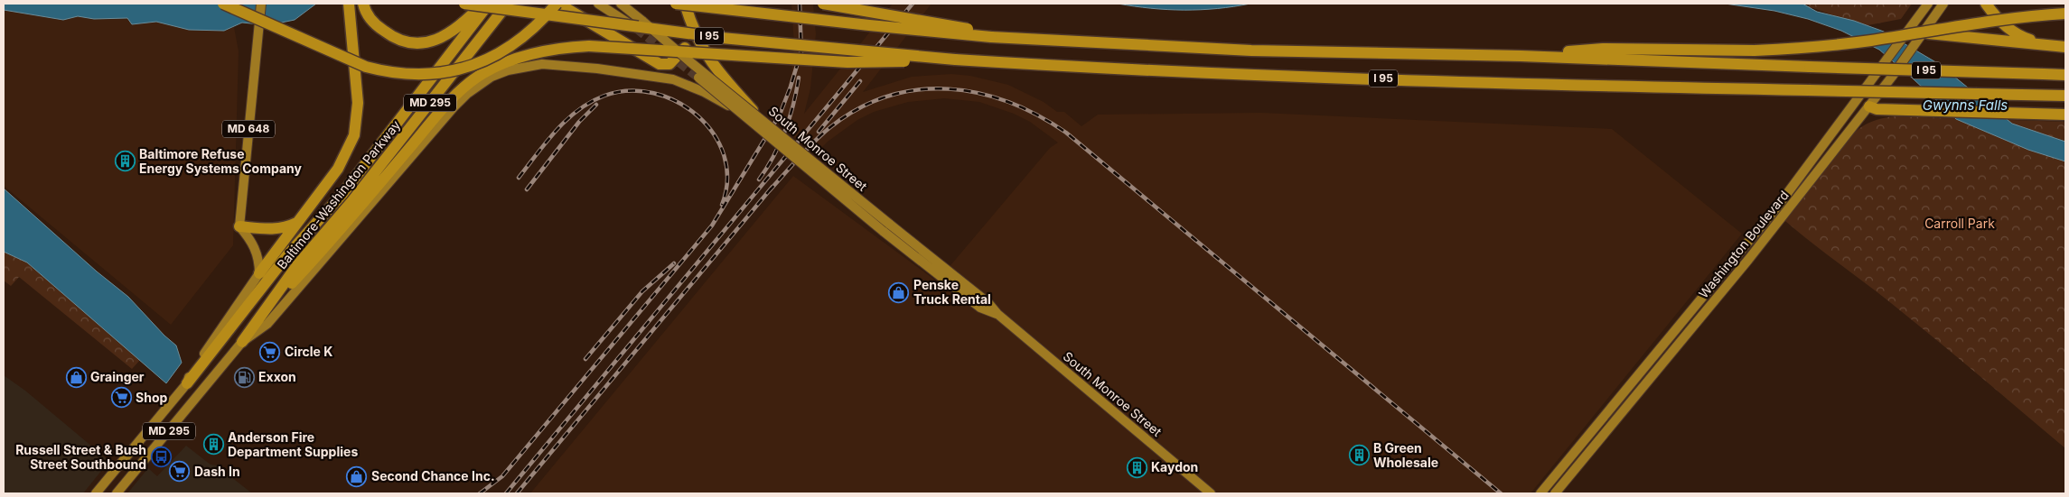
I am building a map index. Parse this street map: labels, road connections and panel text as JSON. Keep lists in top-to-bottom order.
{
  "streets": {
    "highway": ["I 95", "MD 295", "Baltimore-Washington Parkway"],
    "main road": ["MD 648", "South Monroe Street", "Washington Boulevard"]
  },
  "crossings": [
    ["MD 295", "Baltimore-Washington Parkway"]
  ],
  "water": ["Gwynns Falls"],
  "parks": ["Carroll Park"],
  "places": {
    "building": [
      "Baltimore Refuse Energy Systems Company",
      "Anderson Fire Department Supplies",
      "B Green Wholesale",
      "Kaydon"
    ],
    "shop": ["Penske Truck Rental", "Grainger", "Second Chance Inc."],
    "supermarket": ["Circle K", "Shop", "Dash In"],
    "fuel station": ["Exxon"],
    "bus stop": ["Russell Street & Bush Street Southbound"]
  }
}
